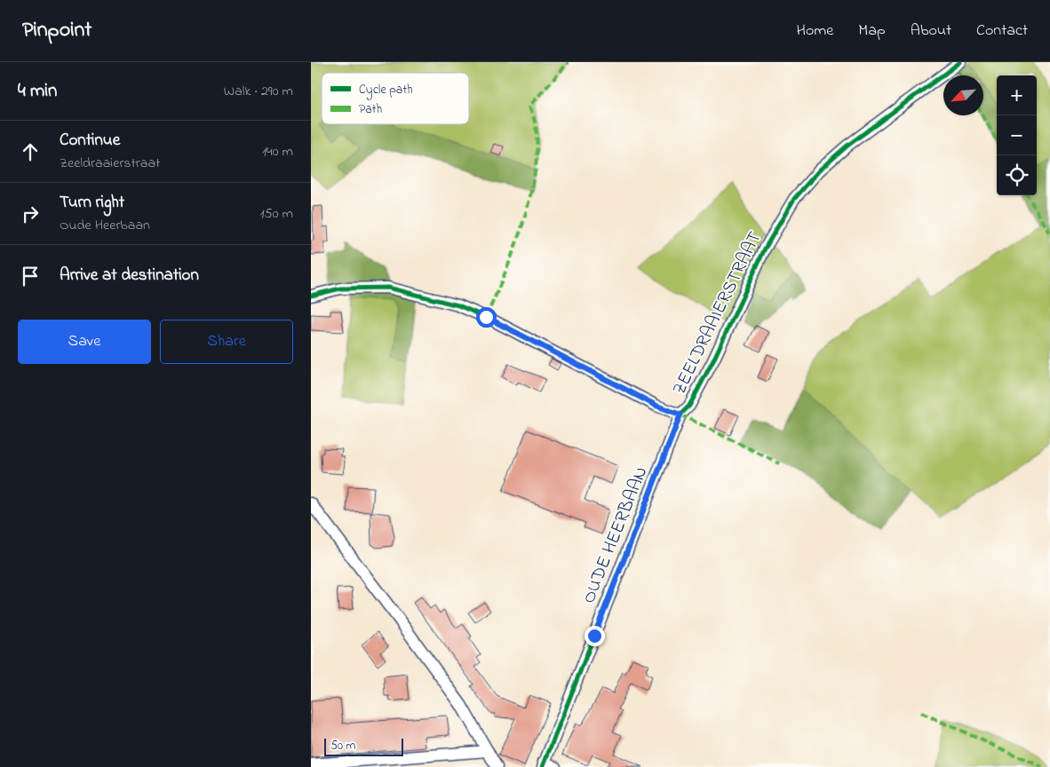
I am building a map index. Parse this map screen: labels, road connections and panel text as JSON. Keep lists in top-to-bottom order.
{
  "streets": {
    "street": ["ZEELDRAAIERSTRAAT", "OUDE HEERBAAN"]
  },
  "crossings": [
    ["ZEELDRAAIERSTRAAT", "OUDE HEERBAAN"]
  ],
  "legend": ["Cycle path", "Path"],
  "scale_bar": "50 m",
  "north": "bottom left",
  "page": {
    "header": "Pinpoint",
    "nav": [
      "Home",
      "Map",
      "About",
      "Contact"
    ],
    "heading": ["4 min", "Walk · 290 m"],
    "map_buttons": ["+", "−"],
    "list": [
      ["Continue", "Zeeldraaierstraat", "140 m"],
      ["Turn right", "Oude Heerbaan", "150 m"],
      "Arrive at destination"
    ],
    "buttons": ["Save", "Share"],
    "scale": "50 m"
  }
}
